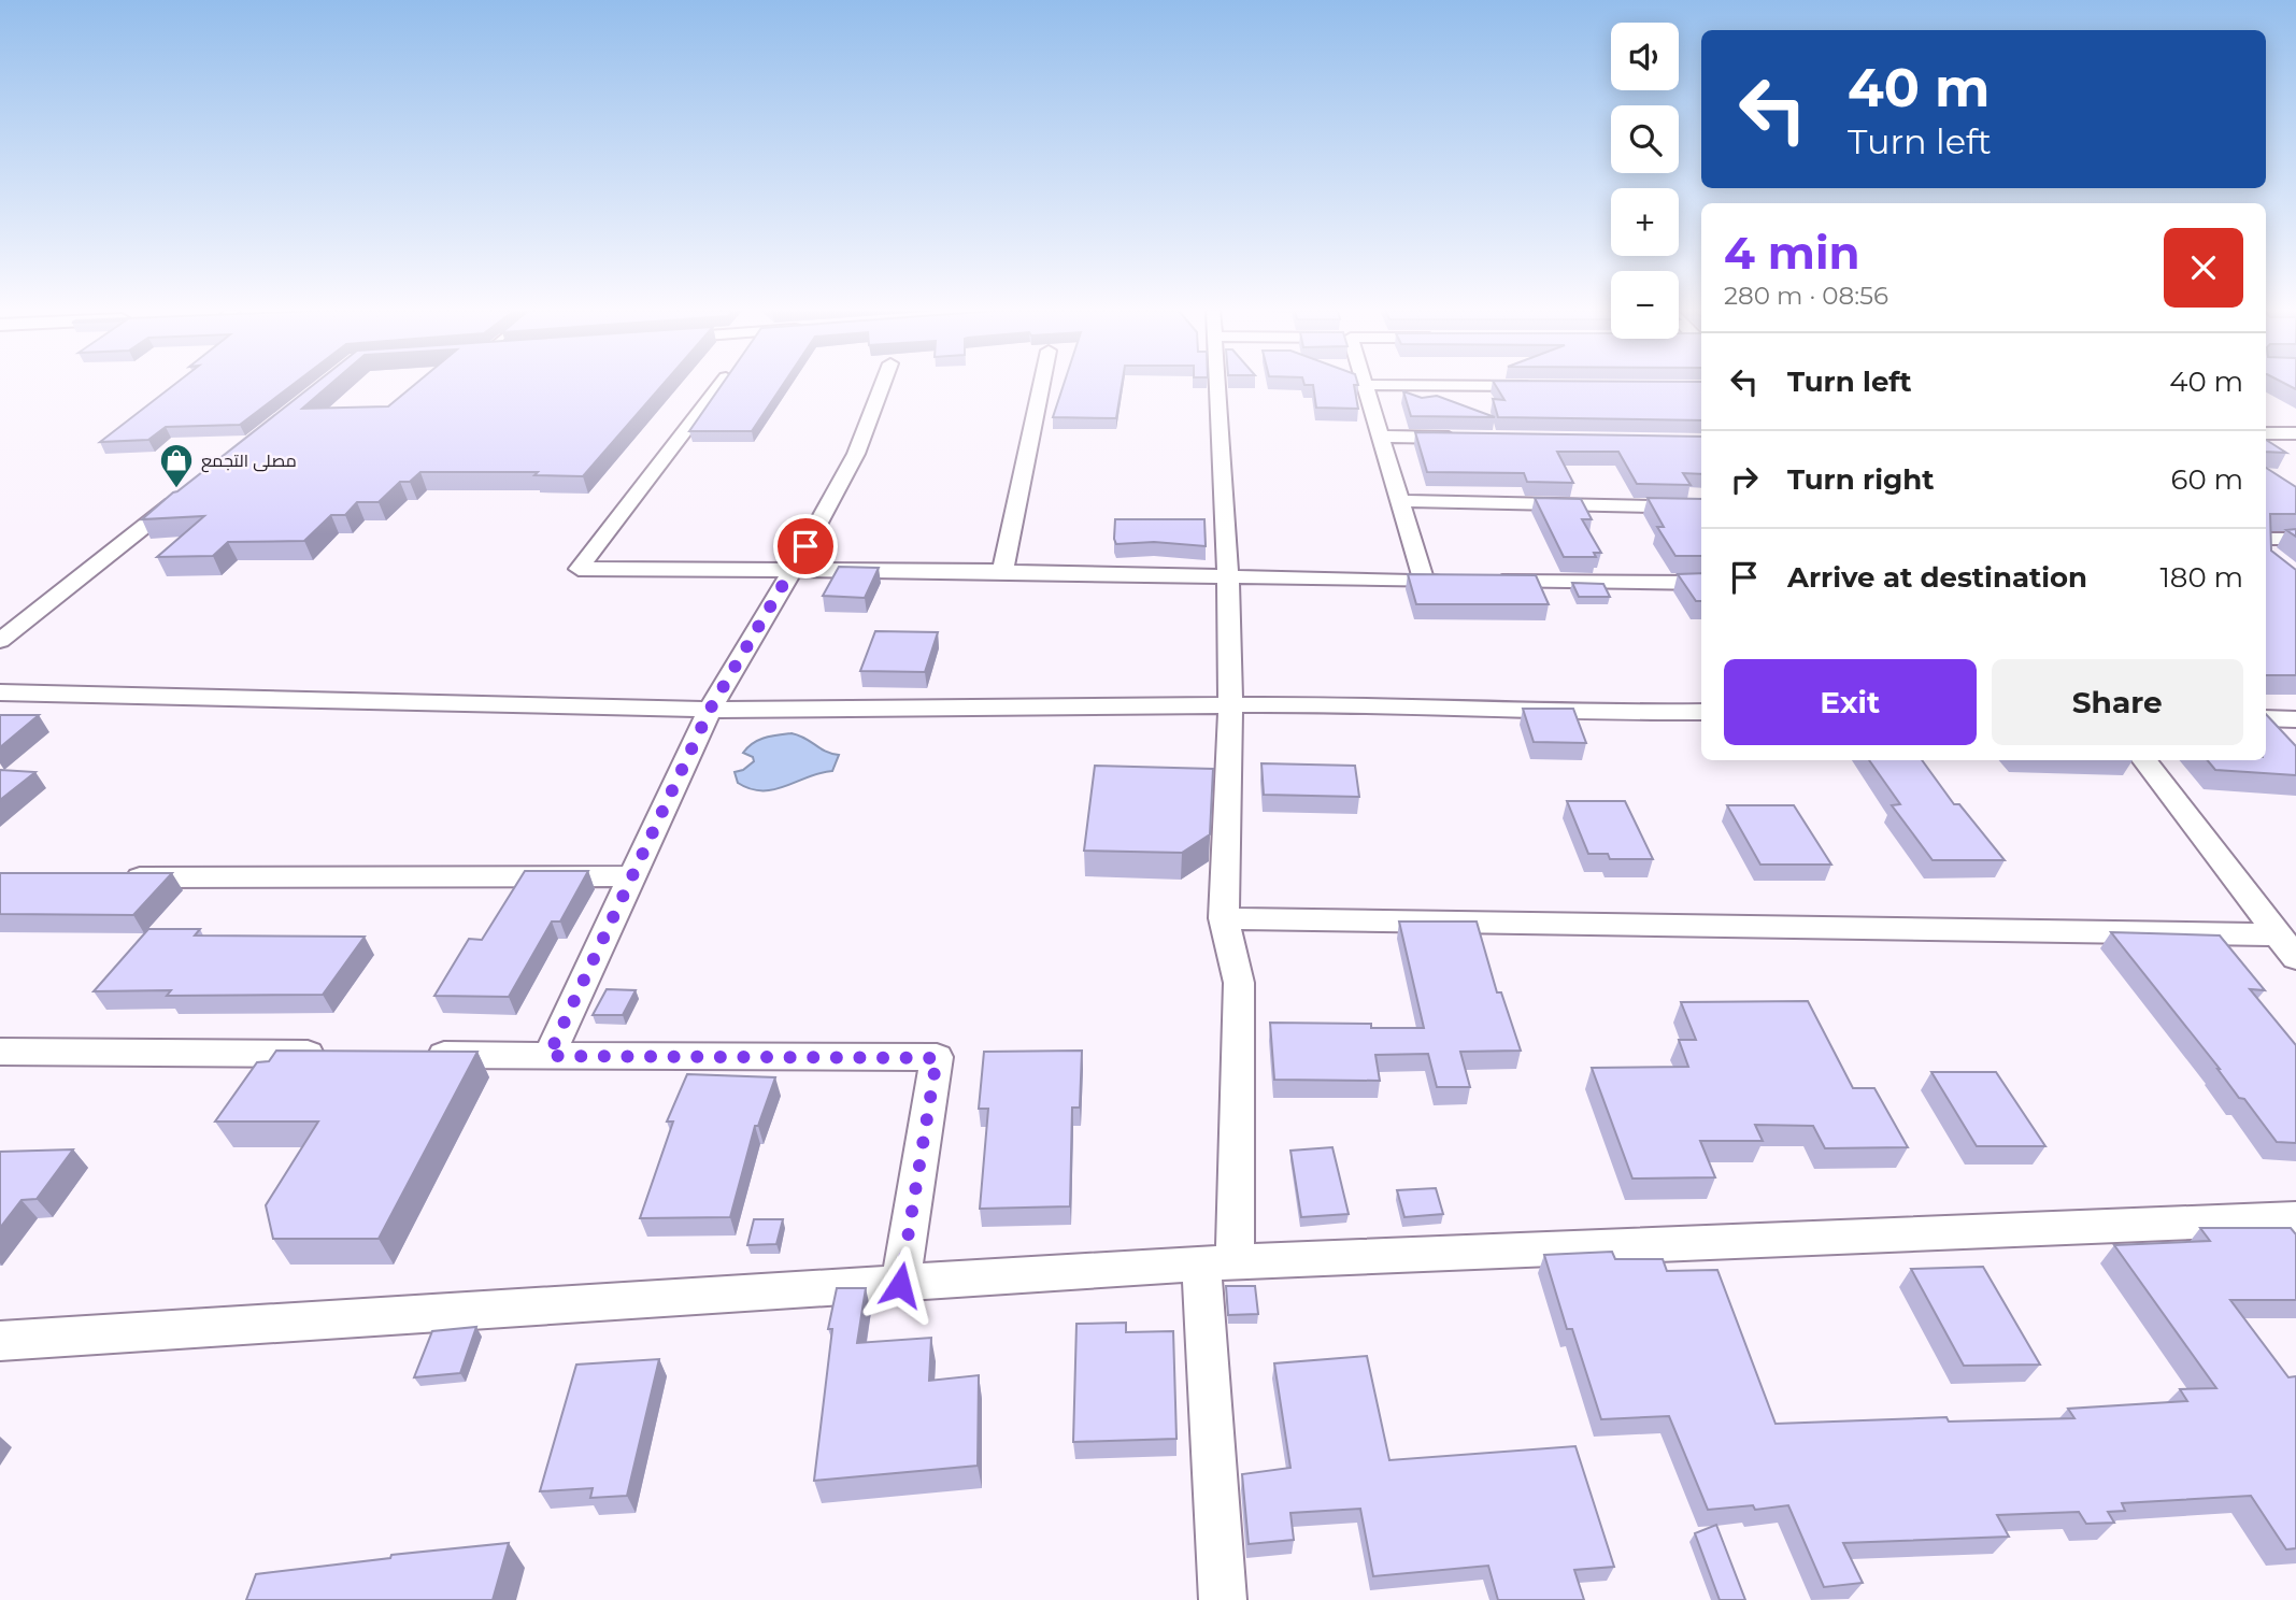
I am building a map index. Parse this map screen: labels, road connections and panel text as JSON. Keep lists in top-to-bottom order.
{
  "places": {
    "shop": ["مصلى التجمع"]
  },
  "page": {
    "map_buttons": ["+", "−"],
    "turn": ["40 m", "Turn left"],
    "heading": ["4 min", "280 m · 08:56"],
    "list": [
      {
        "name": "Turn left",
        "value": "40 m"
      },
      {
        "name": "Turn right",
        "value": "60 m"
      },
      {
        "name": "Arrive at destination",
        "value": "180 m"
      }
    ],
    "buttons": ["Exit", "Share"]
  }
}
